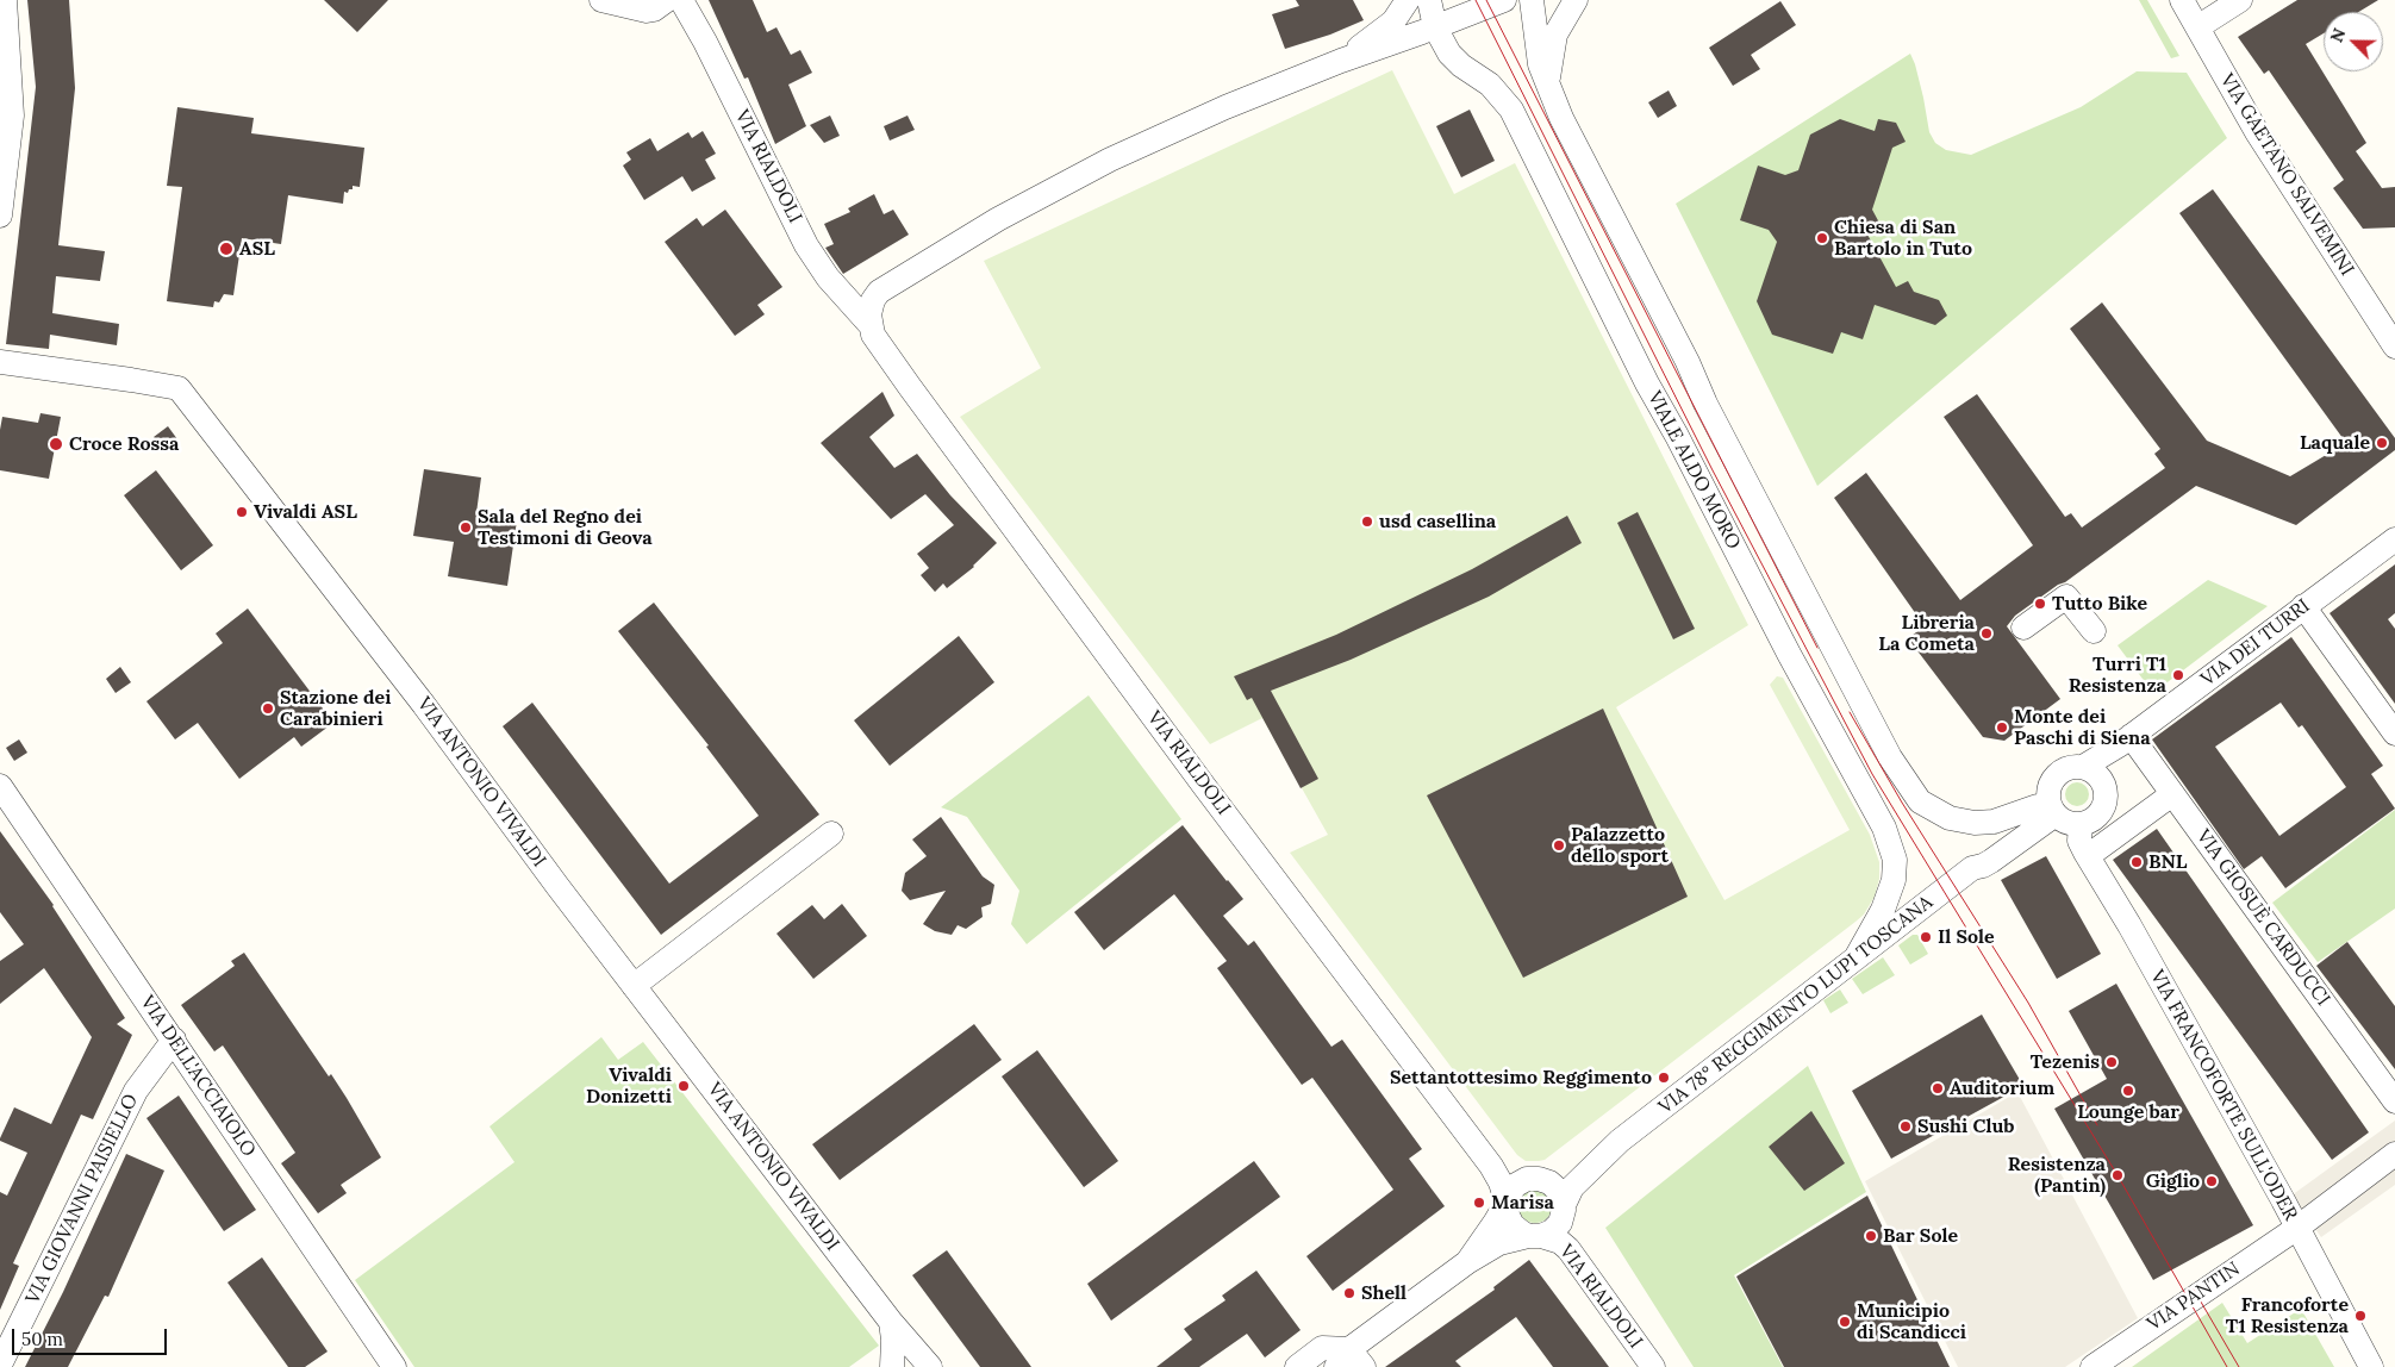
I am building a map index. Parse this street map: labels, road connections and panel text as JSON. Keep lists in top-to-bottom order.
{
  "streets": {
    "street": [
      "VIA RIALDOLI",
      "VIA GAETANO SALVEMINI",
      "VIALE ALDO MORO",
      "VIA DEI TURRI",
      "VIA ANTONIO VIVALDI",
      "VIA GIOSUÈ CARDUCCI",
      "VIA 78° REGGIMENTO LUPI TOSCANA",
      "VIA DELL'ACCIAIOLO",
      "VIA FRANCOFORTE SULL'ODER",
      "VIA GIOVANNI PAISIELLO",
      "VIA PANTIN"
    ]
  },
  "crossings": [
    ["VIA RIALDOLI", "VIA 78° REGGIMENTO LUPI TOSCANA"],
    ["VIALE ALDO MORO", "VIA DEI TURRI"],
    ["VIALE ALDO MORO", "VIA 78° REGGIMENTO LUPI TOSCANA"],
    ["VIALE ALDO MORO", "VIA FRANCOFORTE SULL'ODER"],
    ["VIA DEI TURRI", "VIA GIOSUÈ CARDUCCI"],
    ["VIA DEI TURRI", "VIA 78° REGGIMENTO LUPI TOSCANA"],
    ["VIA DEI TURRI", "VIA FRANCOFORTE SULL'ODER"],
    ["VIA 78° REGGIMENTO LUPI TOSCANA", "VIA FRANCOFORTE SULL'ODER"],
    ["VIA DELL'ACCIAIOLO", "VIA GIOVANNI PAISIELLO"],
    ["VIA FRANCOFORTE SULL'ODER", "VIA PANTIN"]
  ],
  "places": [
    "Chiesa di San Bartolo in Tuto",
    "ASL",
    "Laquale",
    "Croce Rossa",
    "Vivaldi ASL",
    "usd casellina",
    "Sala del Regno dei Testimoni di Geova",
    "Tutto Bike",
    "Libreria La Cometa",
    "Turri T1 Resistenza",
    "Stazione dei Carabinieri",
    "Monte dei Paschi di Siena",
    "Palazzetto dello sport",
    "BNL",
    "Il Sole",
    "Tezenis",
    "Settantottesimo Reggimento",
    "Vivaldi Donizetti",
    "Auditorium",
    "Lounge bar",
    "Sushi Club",
    "Resistenza (Pantin)",
    "Giglio",
    "Marisa",
    "Bar Sole",
    "Shell",
    "Francoforte T1 Resistenza",
    "Municipio di Scandicci"
  ],
  "scale_bar": "50 m",
  "north": "top left"
}
